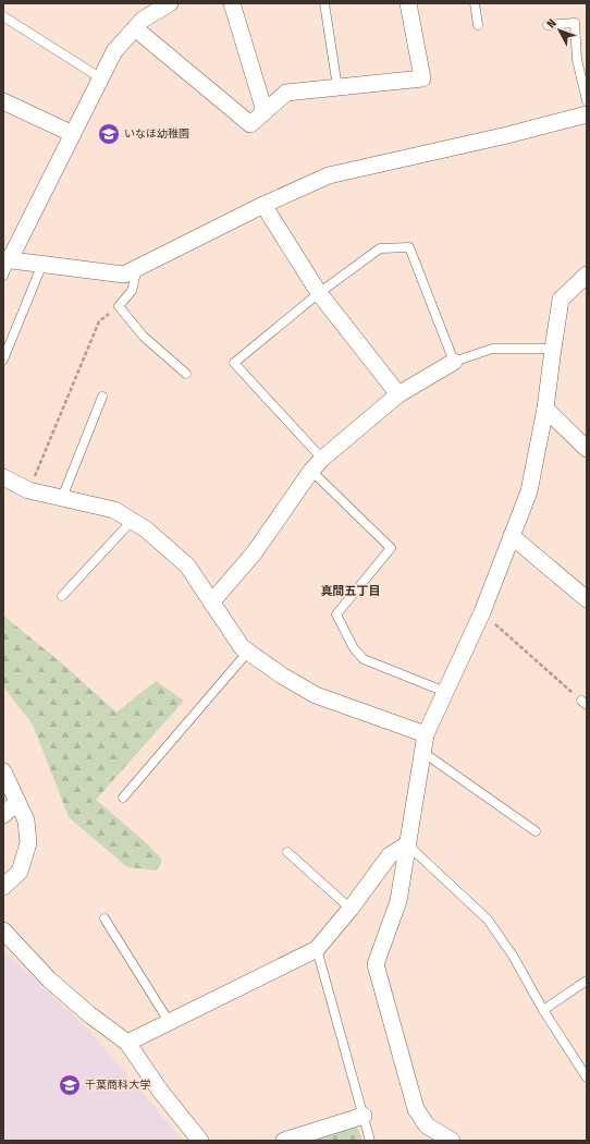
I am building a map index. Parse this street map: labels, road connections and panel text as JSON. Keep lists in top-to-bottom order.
{
  "districts": ["真間五丁目"],
  "places": {
    "school or university": ["いなほ幼稚園", "千葉商科大学"]
  },
  "north": "top left"
}
